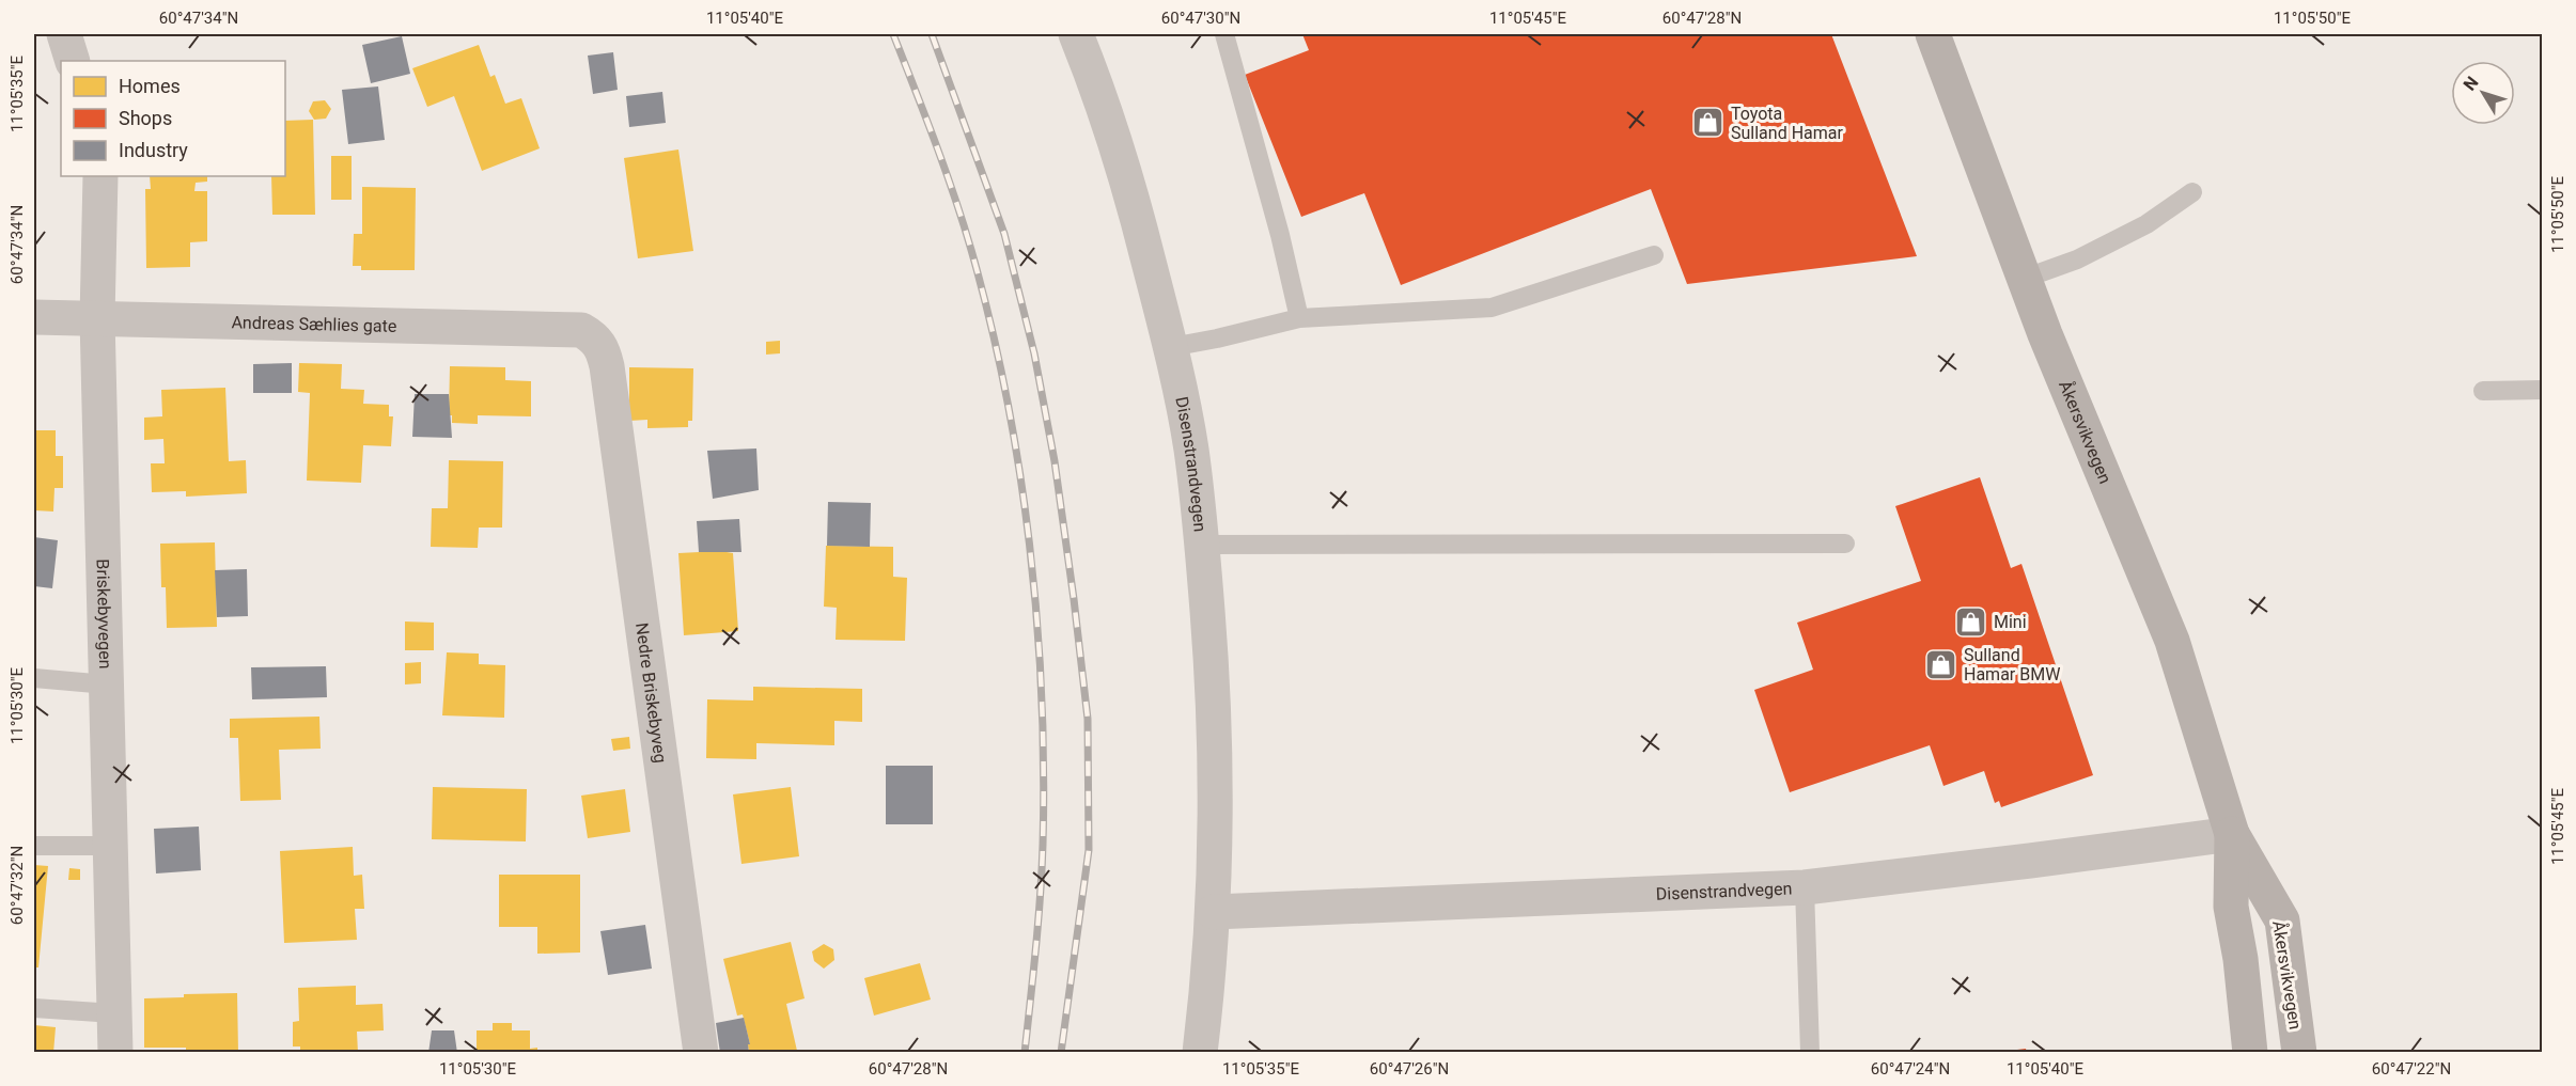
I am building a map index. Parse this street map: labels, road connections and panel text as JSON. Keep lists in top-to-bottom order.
{
  "streets": {
    "street": [
      "Andreas Sæhlies gate",
      "Åkersvikvegen",
      "Disenstrandvegen",
      "Briskebyvegen",
      "Nedre Briskebyveg"
    ]
  },
  "crossings": [
    ["Andreas Sæhlies gate", "Briskebyvegen"],
    ["Andreas Sæhlies gate", "Nedre Briskebyveg"],
    ["Åkersvikvegen", "Disenstrandvegen"]
  ],
  "places": {
    "shop": ["Toyota Sulland Hamar", "Mini", "Sulland Hamar BMW"]
  },
  "legend": ["Homes", "Shops", "Industry"],
  "north": "top left",
  "coordinates": [
    "60°47'34\"N",
    "11°05'40\"E",
    "60°47'30\"N",
    "11°05'45\"E",
    "60°47'28\"N",
    "11°05'50\"E",
    "11°05'35\"E",
    "11°05'30\"E",
    "60°47'32\"N",
    "60°47'26\"N",
    "60°47'24\"N",
    "60°47'22\"N"
  ]
}
